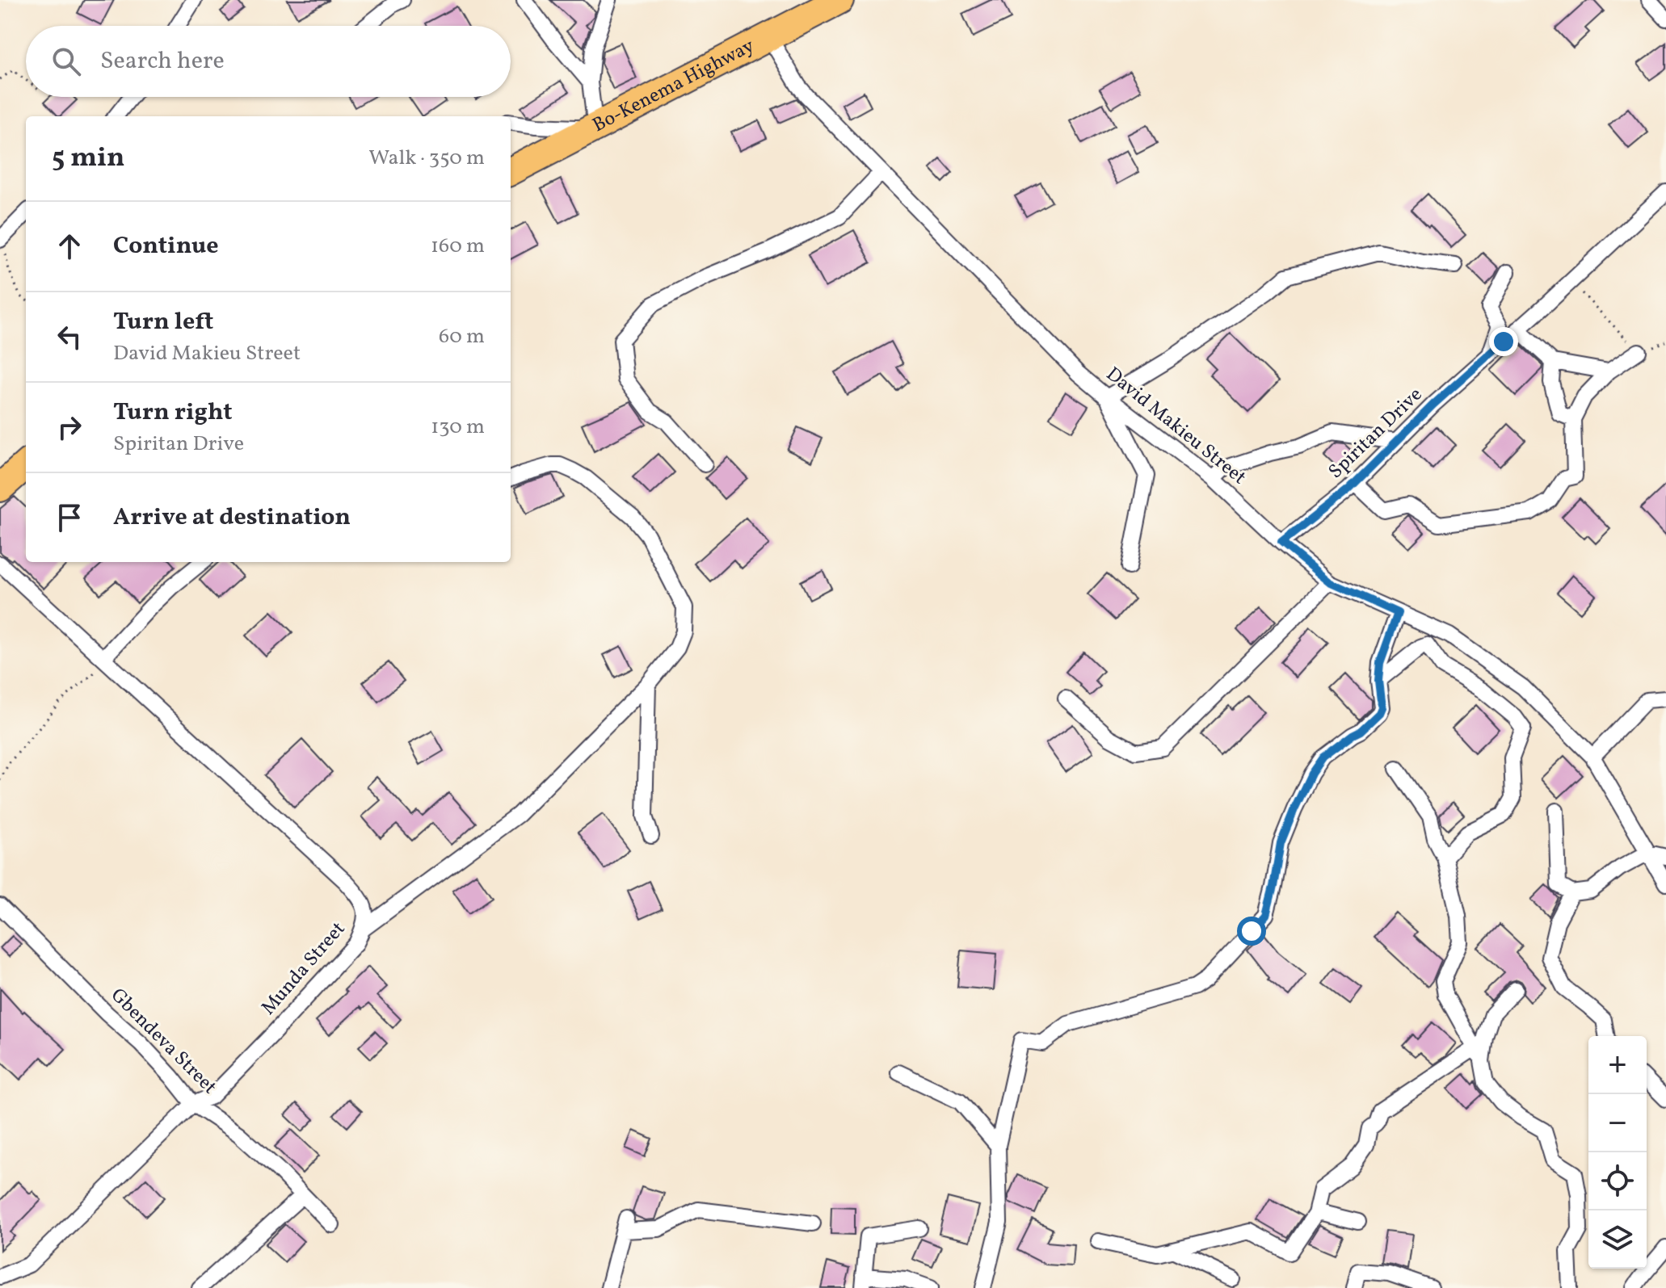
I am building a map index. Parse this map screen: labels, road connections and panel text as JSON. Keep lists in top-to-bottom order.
{
  "streets": {
    "highway": ["Bo-Kenema Highway"],
    "street": [
      "David Makieu Street",
      "Spiritan Drive",
      "Munda Street",
      "Gbendeva Street"
    ]
  },
  "crossings": [
    ["Bo-Kenema Highway", "David Makieu Street"],
    ["David Makieu Street", "Spiritan Drive"],
    ["Munda Street", "Gbendeva Street"]
  ],
  "page": {
    "search": "Search here",
    "heading": ["5 min", "Walk · 350 m"],
    "list": [
      ["Continue", "160 m"],
      ["Turn left", "David Makieu Street", "60 m"],
      ["Turn right", "Spiritan Drive", "130 m"],
      "Arrive at destination"
    ],
    "map_buttons": ["+", "−"]
  }
}
